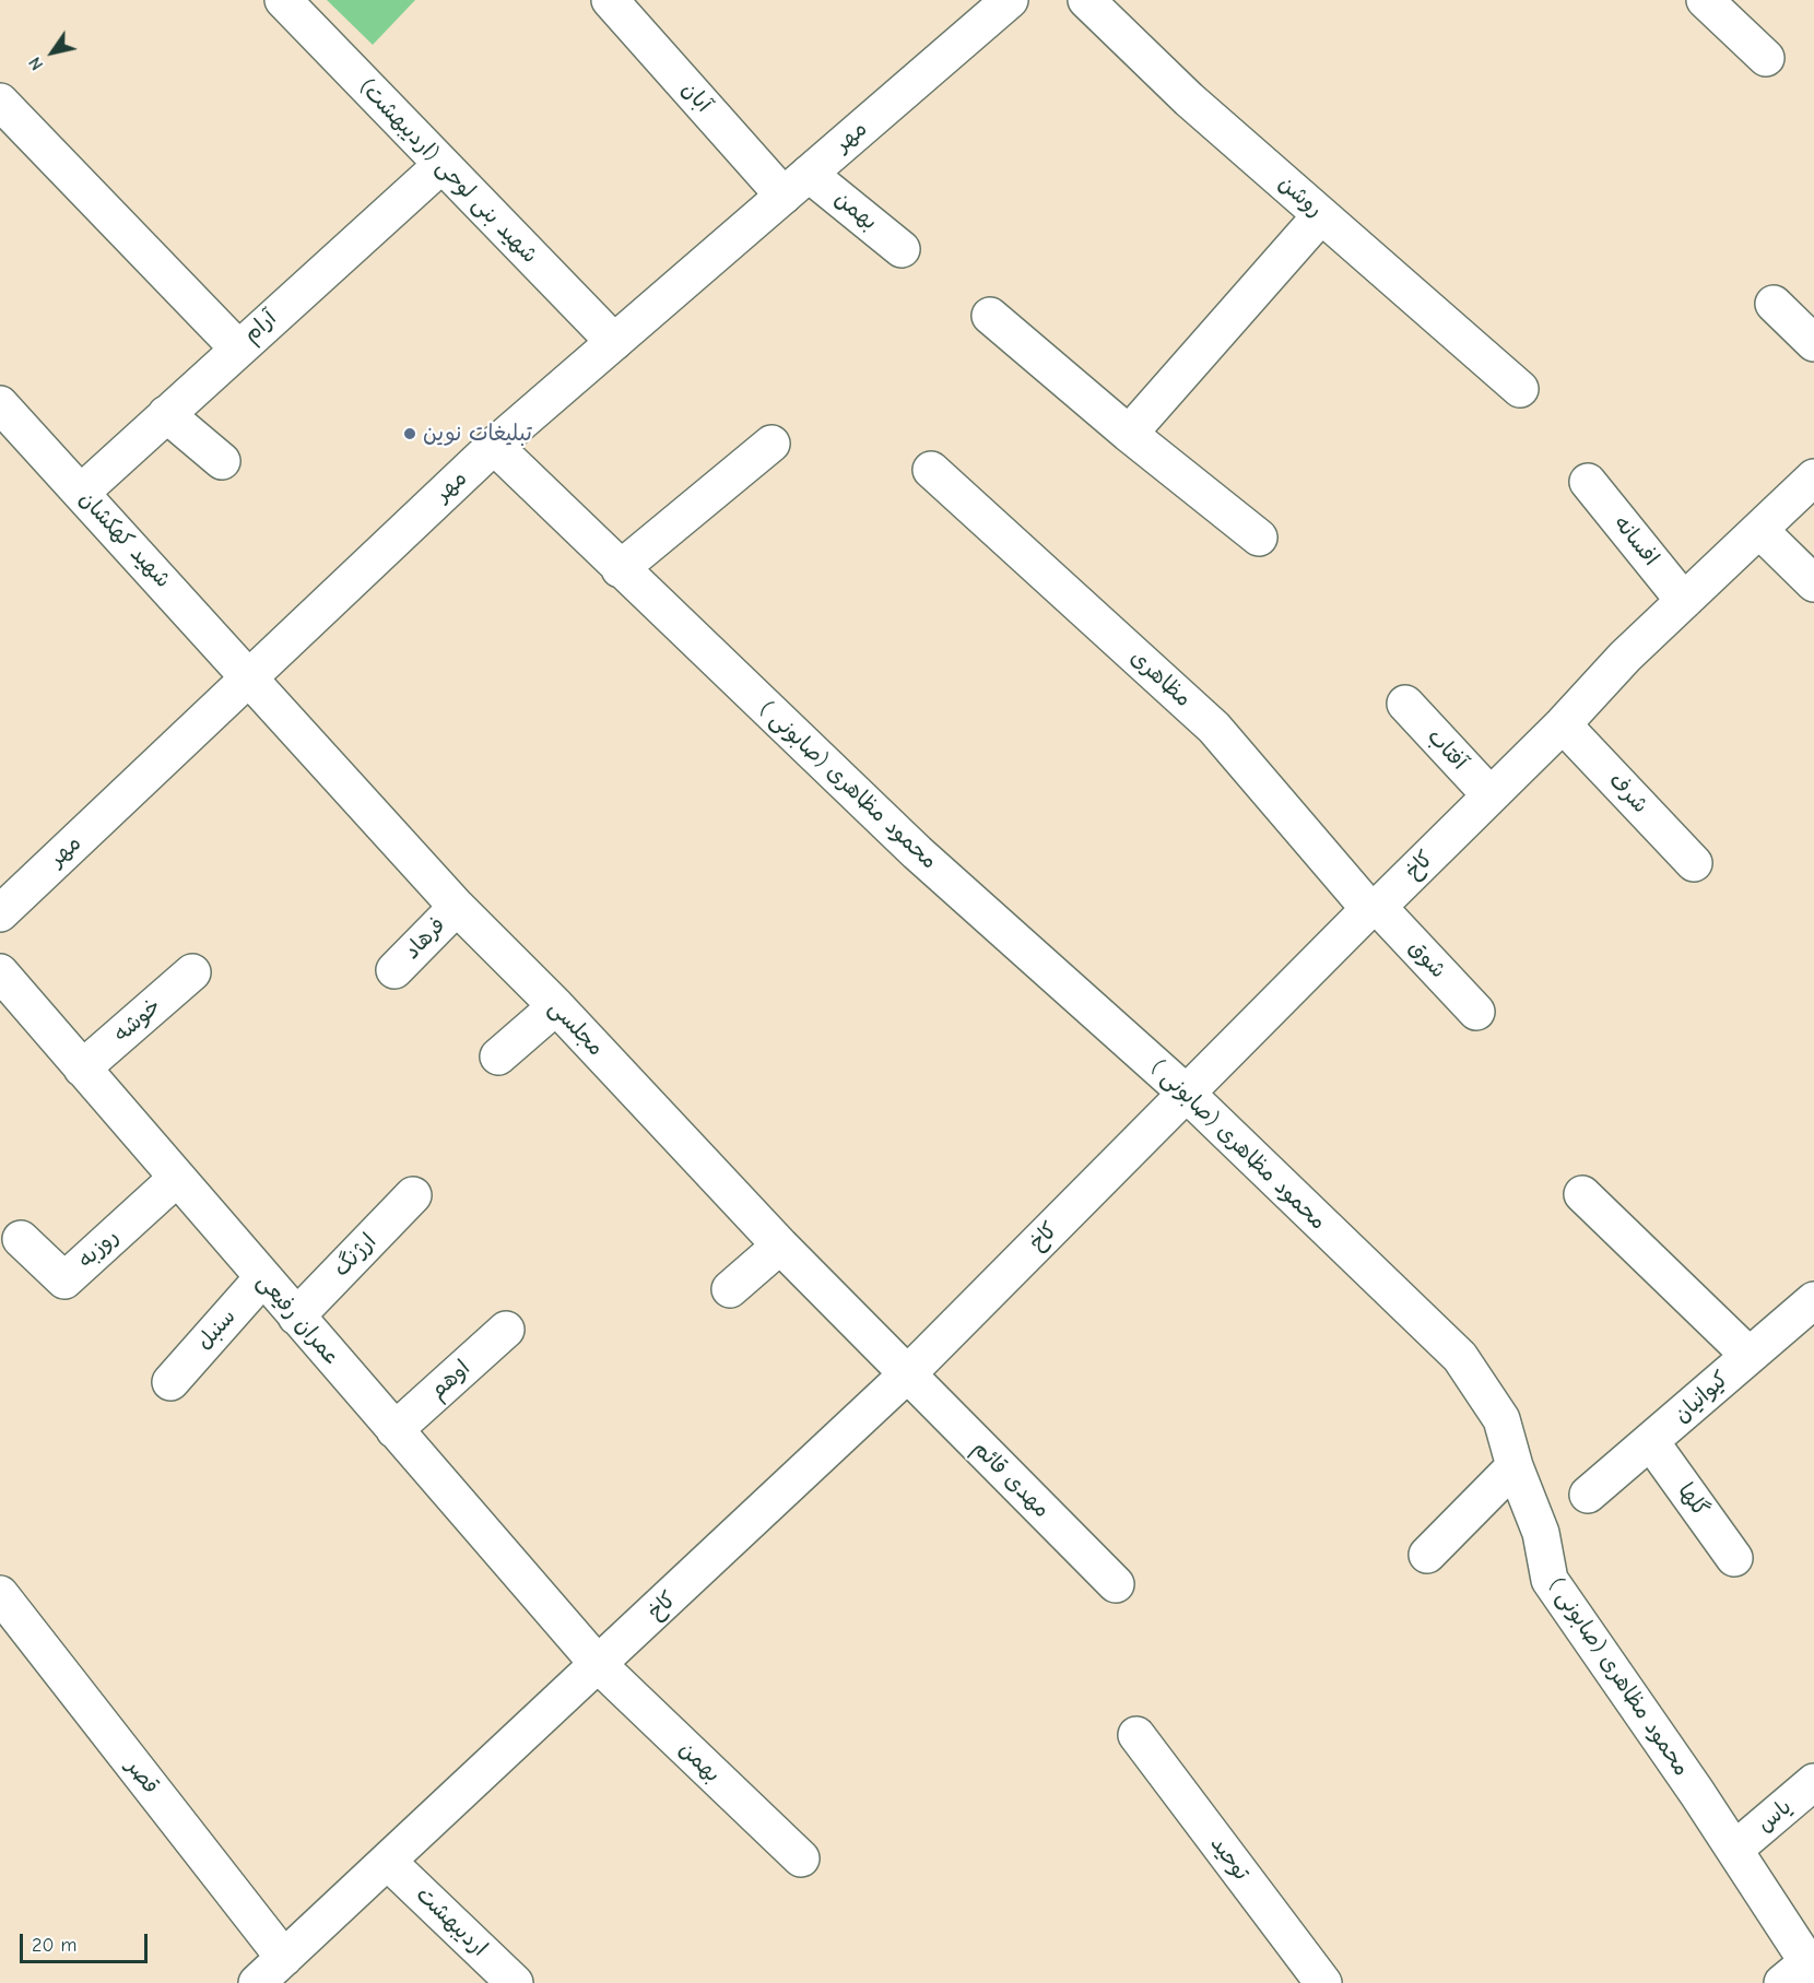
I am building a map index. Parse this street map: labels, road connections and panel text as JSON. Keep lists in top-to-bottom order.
{
  "streets": {
    "street": [
      "آبان",
      "مهر",
      "شهید بنی لوحی (اردیبهشت)",
      "روشن",
      "بهمن",
      "آرام",
      "شهید کهکشان",
      "افسانه",
      "مظاهری",
      "آفتاب",
      "محمود مظاهری (صابونی )",
      "شرف",
      "کاخ",
      "فرهاد",
      "شوق",
      "خوشه",
      "مجلسی",
      "روزبه",
      "ارژنگ",
      "عمران رفیعی",
      "سنبل",
      "اوهم",
      "کیوانیان",
      "مهدی قائم",
      "گلها",
      "قصر",
      "یاس",
      "توحید",
      "اردیبهشت"
    ]
  },
  "crossings": [
    ["آبان", "مهر"],
    ["آبان", "بهمن"],
    ["مهر", "شهید بنی لوحی (اردیبهشت)"],
    ["مهر", "بهمن"],
    ["مهر", "شهید کهکشان"],
    ["مهر", "محمود مظاهری (صابونی )"],
    ["مهر", "مجلسی"],
    ["شهید بنی لوحی (اردیبهشت)", "آرام"],
    ["بهمن", "کاخ"],
    ["بهمن", "عمران رفیعی"],
    ["آرام", "شهید کهکشان"],
    ["شهید کهکشان", "مجلسی"],
    ["افسانه", "کاخ"],
    ["مظاهری", "کاخ"],
    ["مظاهری", "شوق"],
    ["آفتاب", "کاخ"],
    ["محمود مظاهری (صابونی )", "کاخ"],
    ["محمود مظاهری (صابونی )", "یاس"],
    ["شرف", "کاخ"],
    ["کاخ", "شوق"],
    ["کاخ", "مجلسی"],
    ["کاخ", "عمران رفیعی"],
    ["کاخ", "مهدی قائم"],
    ["کاخ", "قصر"],
    ["کاخ", "اردیبهشت"],
    ["فرهاد", "مجلسی"],
    ["خوشه", "عمران رفیعی"],
    ["مجلسی", "مهدی قائم"],
    ["روزبه", "عمران رفیعی"],
    ["ارژنگ", "عمران رفیعی"],
    ["عمران رفیعی", "سنبل"],
    ["عمران رفیعی", "اوهم"],
    ["کیوانیان", "گلها"]
  ],
  "places": ["تبلیغات نوین"],
  "scale_bar": "20 m",
  "north": "bottom left"
}
